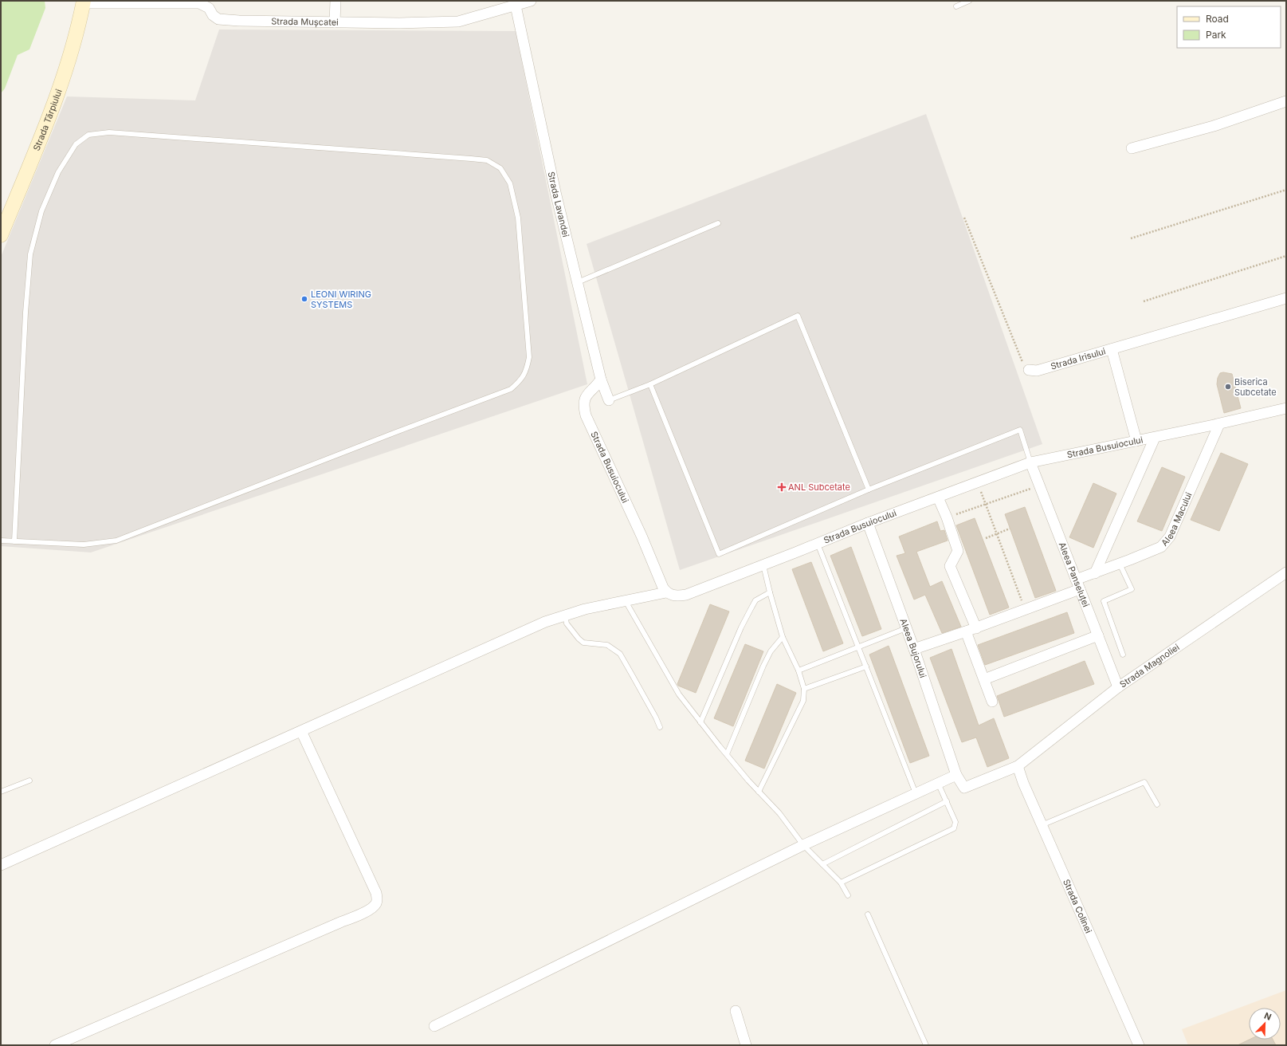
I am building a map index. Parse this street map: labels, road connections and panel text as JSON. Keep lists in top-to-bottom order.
{
  "streets": {
    "street": [
      "Strada Mușcatei",
      "Strada Tărpiului",
      "Strada Lavandei",
      "Strada Irisului",
      "Strada Busuiocului",
      "Aleea Macului",
      "Aleea Panseluței",
      "Aleea Bujorului",
      "Strada Magnoliei",
      "Strada Colinei"
    ]
  },
  "crossings": [
    ["Strada Mușcatei", "Strada Tărpiului"],
    ["Strada Mușcatei", "Strada Lavandei"],
    ["Strada Lavandei", "Strada Busuiocului"],
    ["Strada Busuiocului", "Aleea Macului"],
    ["Strada Busuiocului", "Aleea Panseluței"],
    ["Strada Busuiocului", "Aleea Bujorului"],
    ["Aleea Macului", "Aleea Panseluței"],
    ["Aleea Macului", "Aleea Bujorului"],
    ["Aleea Panseluței", "Strada Magnoliei"],
    ["Aleea Bujorului", "Strada Magnoliei"],
    ["Aleea Bujorului", "Strada Colinei"],
    ["Strada Magnoliei", "Strada Colinei"]
  ],
  "places": {
    "other": ["LEONI WIRING SYSTEMS", "Biserica Subcetate"],
    "health": ["ANL Subcetate"]
  },
  "legend": ["Road", "Park"],
  "north": "top right"
}
